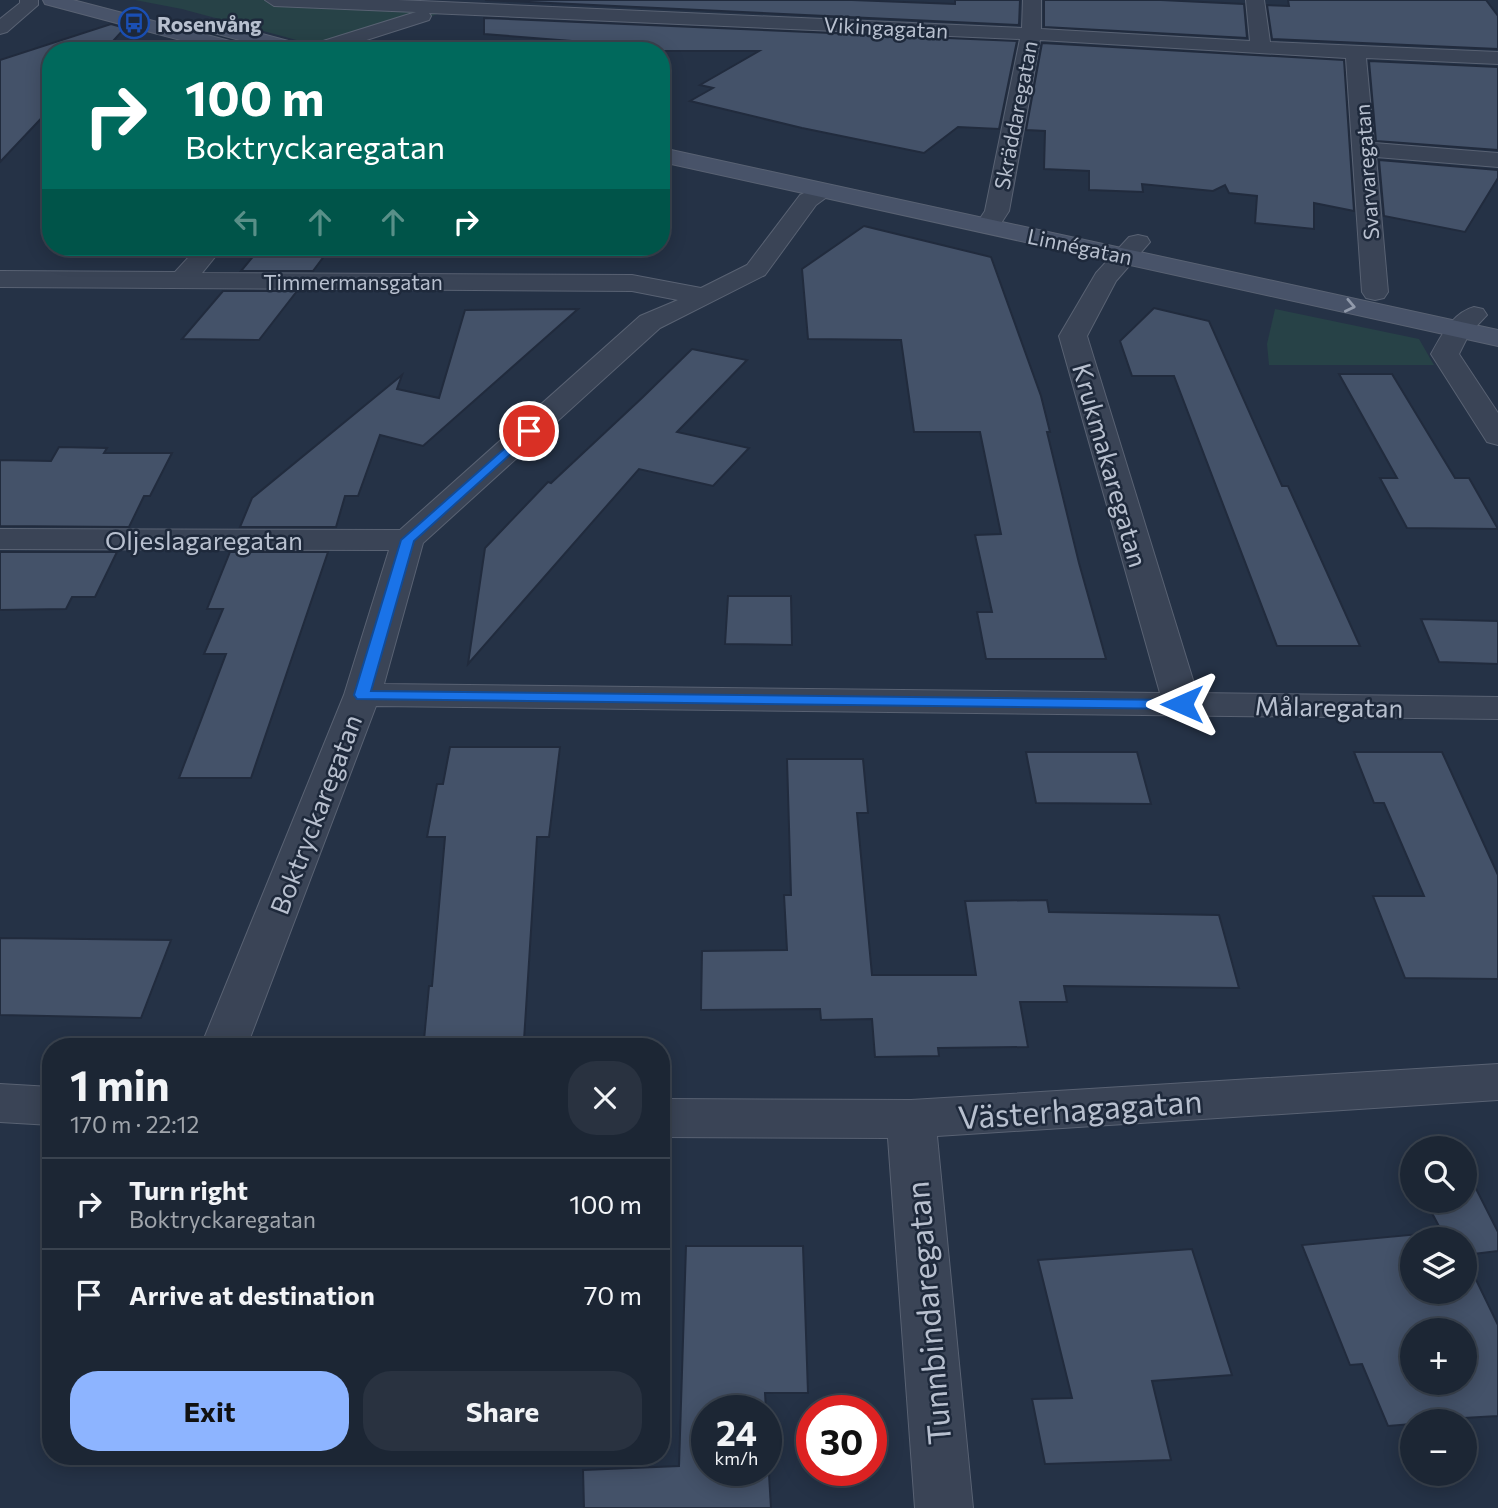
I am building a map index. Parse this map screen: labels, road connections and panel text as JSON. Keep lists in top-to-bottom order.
{
  "streets": {
    "street": [
      "Vikingagatan",
      "Skräddaregatan",
      "Svarvaregatan",
      "Linnégatan",
      "Timmermansgatan",
      "Krukmakaregatan",
      "Oljeslagaregatan",
      "Målaregatan",
      "Boktryckaregatan",
      "Västerhagagatan",
      "Tunnbindaregatan"
    ]
  },
  "crossings": [
    ["Vikingagatan", "Skräddaregatan"],
    ["Vikingagatan", "Svarvaregatan"],
    ["Skräddaregatan", "Linnégatan"],
    ["Svarvaregatan", "Linnégatan"],
    ["Linnégatan", "Krukmakaregatan"],
    ["Krukmakaregatan", "Målaregatan"],
    ["Oljeslagaregatan", "Boktryckaregatan"],
    ["Målaregatan", "Boktryckaregatan"],
    ["Västerhagagatan", "Tunnbindaregatan"]
  ],
  "places": {
    "bus stop": ["Rosenvång"]
  },
  "page": {
    "turn": ["100 m", "Boktryckaregatan"],
    "heading": ["1 min", "170 m · 22:12"],
    "map_buttons": ["+", "−"],
    "list": [
      {
        "name": "Turn right",
        "note": "Boktryckaregatan",
        "value": "100 m"
      },
      {
        "name": "Arrive at destination",
        "value": "70 m"
      }
    ],
    "buttons": ["Exit", "Share"],
    "speed": "24 km/h",
    "limit": "30"
  }
}
